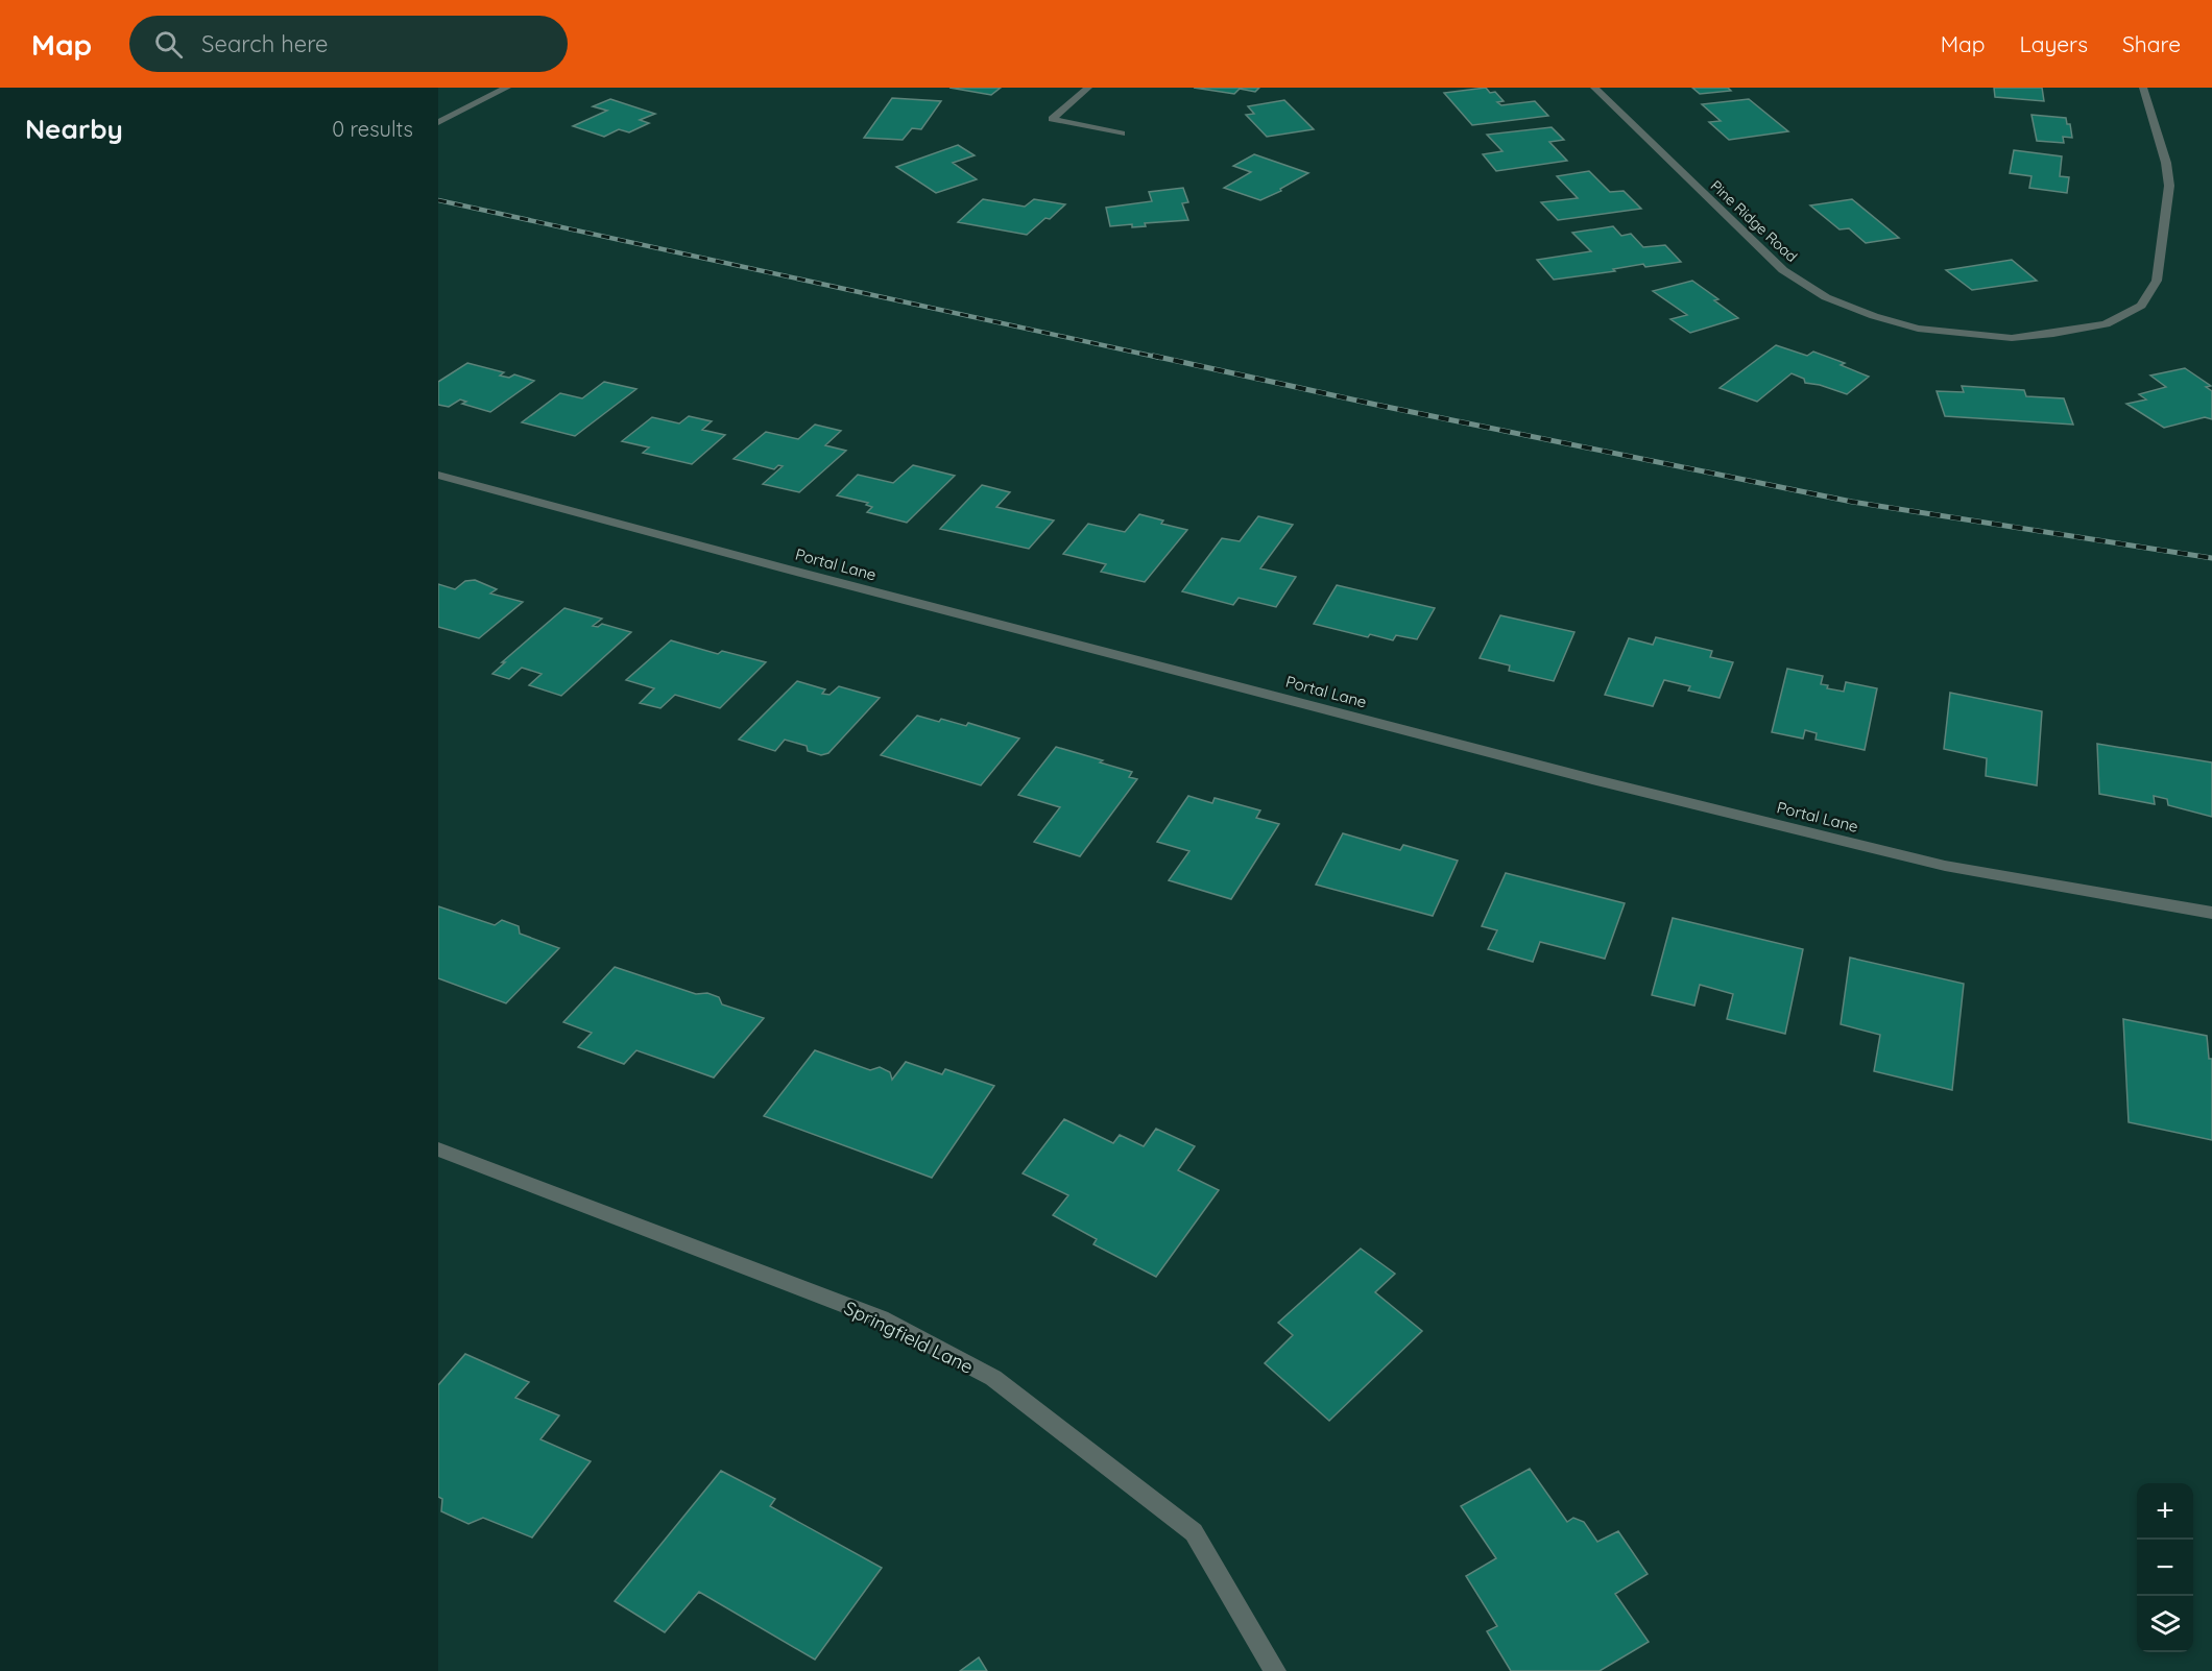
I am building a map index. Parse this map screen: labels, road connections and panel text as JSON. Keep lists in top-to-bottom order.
{
  "streets": {
    "street": ["Pine Ridge Road", "Portal Lane", "Springfield Lane"]
  },
  "page": {
    "header": "Map",
    "search": "Search here",
    "nav": ["Map", "Layers", "Share"],
    "heading": ["Nearby", "0 results"],
    "map_buttons": ["+", "−"]
  }
}
